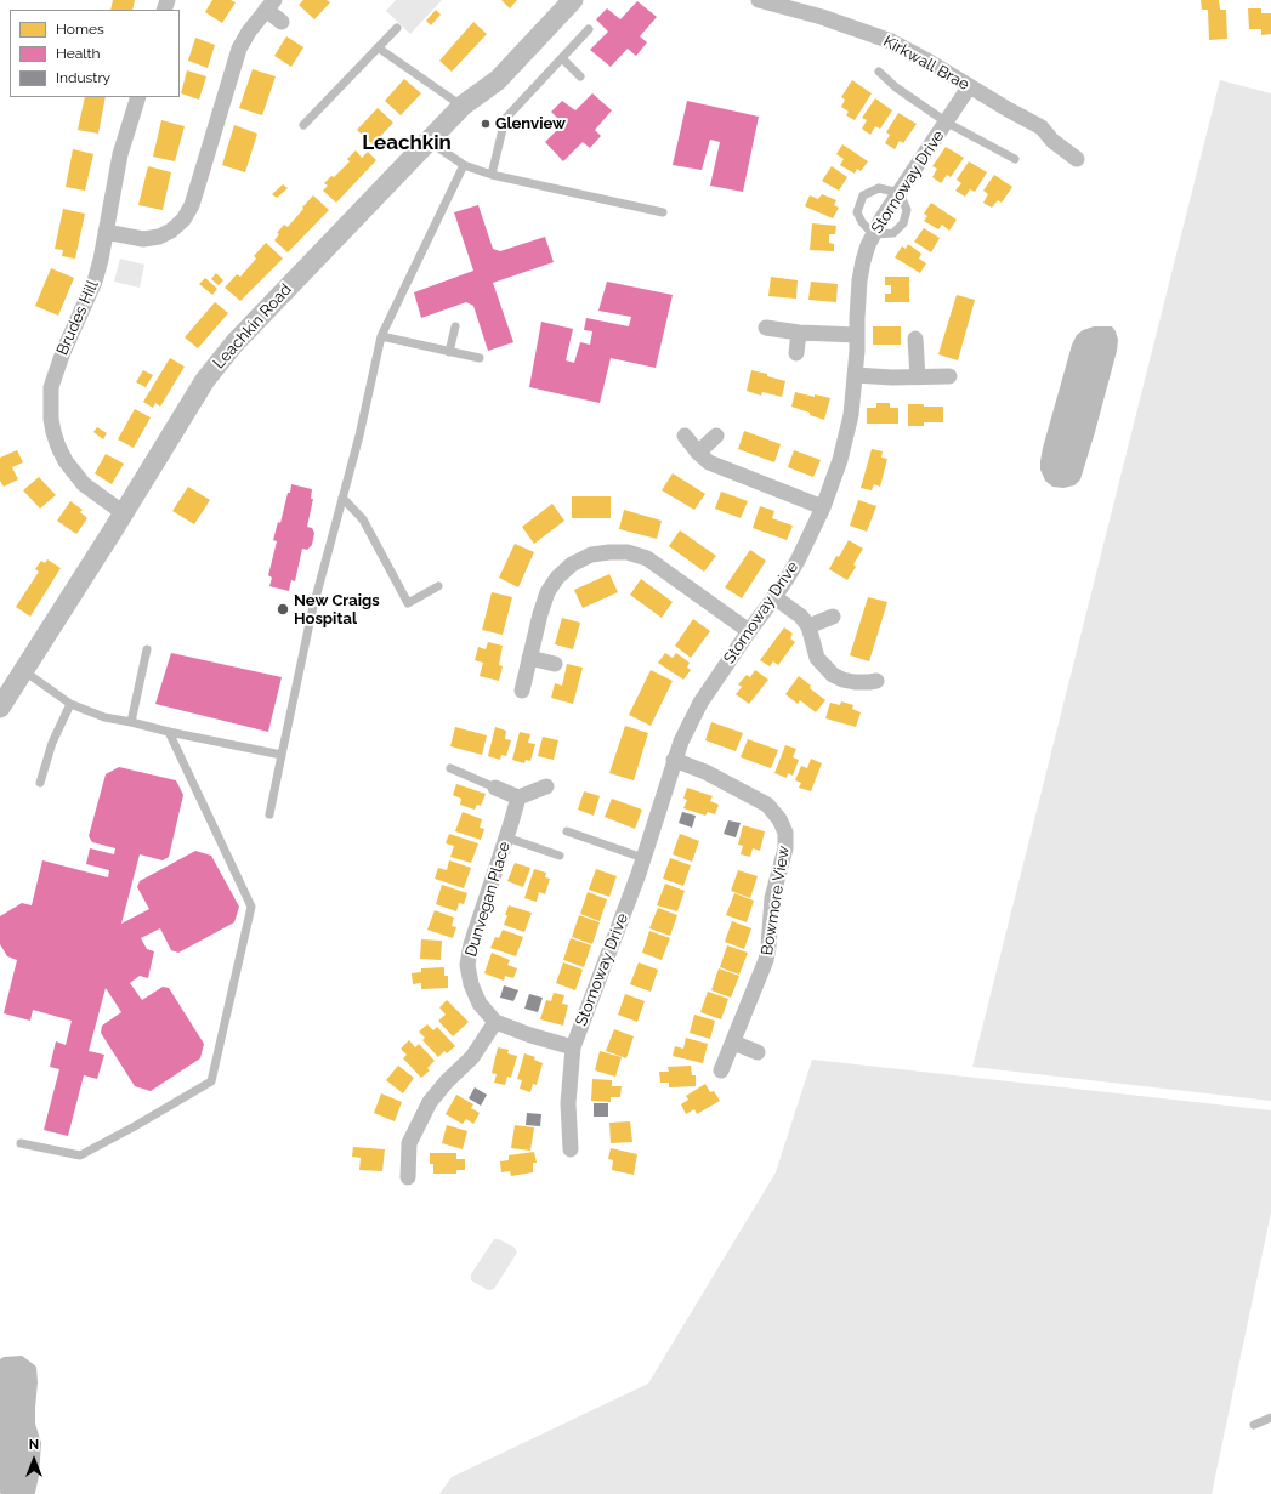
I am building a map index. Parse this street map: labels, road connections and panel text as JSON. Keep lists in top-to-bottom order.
{
  "streets": {
    "street": [
      "Kirkwall Brae",
      "Stornoway Drive",
      "Brudes Hill",
      "Leachkin Road",
      "Dunvegan Place",
      "Bowmore View"
    ]
  },
  "crossings": [
    ["Kirkwall Brae", "Stornoway Drive"],
    ["Stornoway Drive", "Dunvegan Place"],
    ["Stornoway Drive", "Bowmore View"],
    ["Brudes Hill", "Leachkin Road"]
  ],
  "districts": ["Leachkin"],
  "places": ["Glenview", "New Craigs Hospital"],
  "legend": ["Homes", "Health", "Industry"],
  "north": "top"
}
